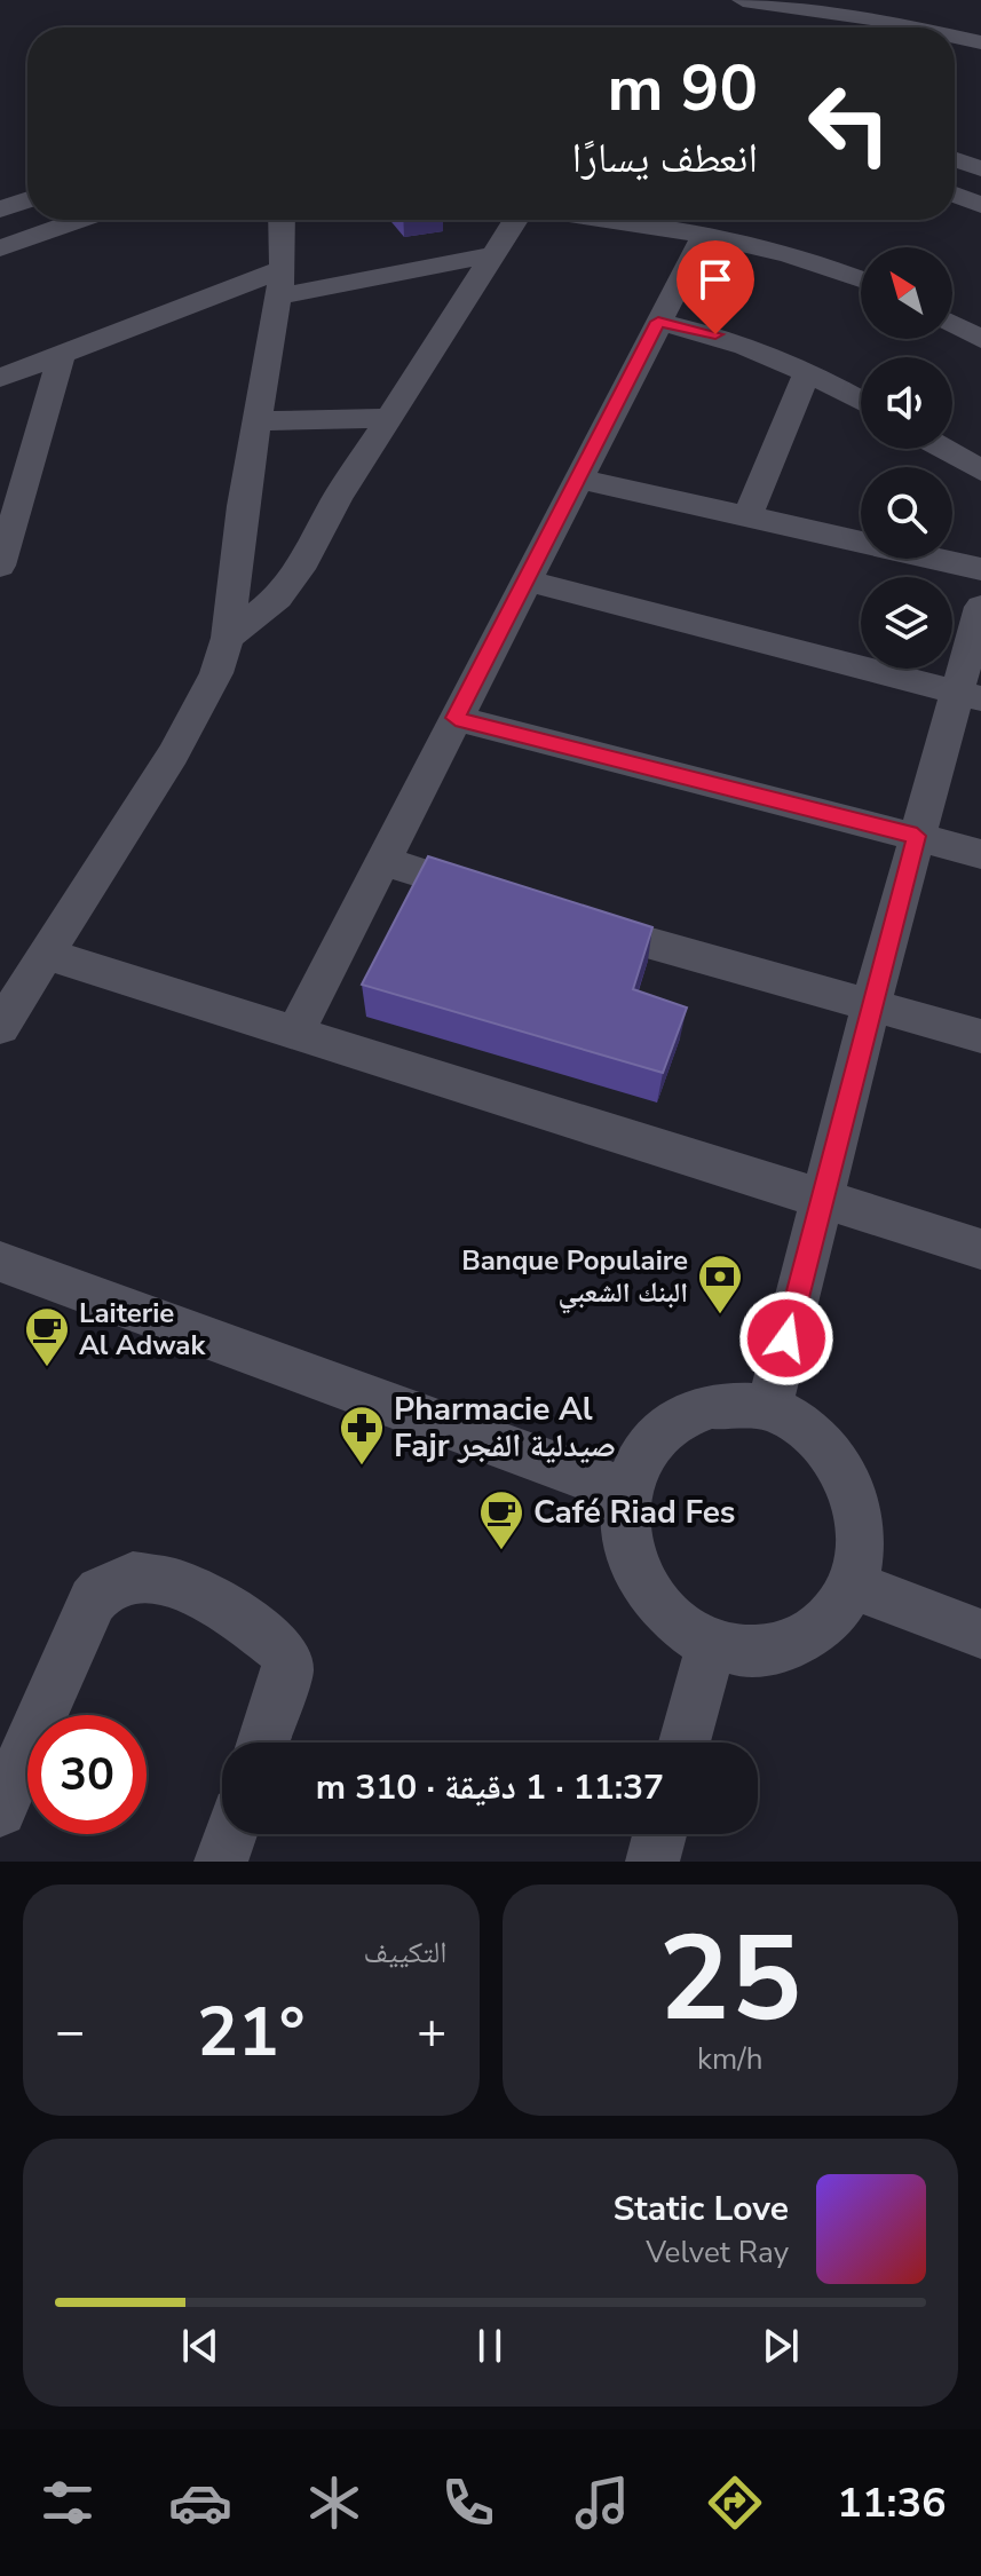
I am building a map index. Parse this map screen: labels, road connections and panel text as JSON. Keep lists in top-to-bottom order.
{
  "places": {
    "bank": ["Banque Populaire البنك الشعبي"],
    "cafe": ["Laiterie Al Adwak", "Café Riad Fes"],
    "pharmacy": ["Pharmacie Al Fajr صيدلية الفجر"]
  },
  "north": "top left",
  "page": {
    "turn": ["90 m", "انعطف يسارًا"],
    "limit": "30",
    "trip": "11:37 · 1 دقيقة · 310 m",
    "tile": [
      ["25", "km/h"],
      "التكييف"
    ],
    "heat": ["−", "21°", "+"],
    "song": ["Static Love", "Velvet Ray"],
    "tabs": "11:36"
  }
}
